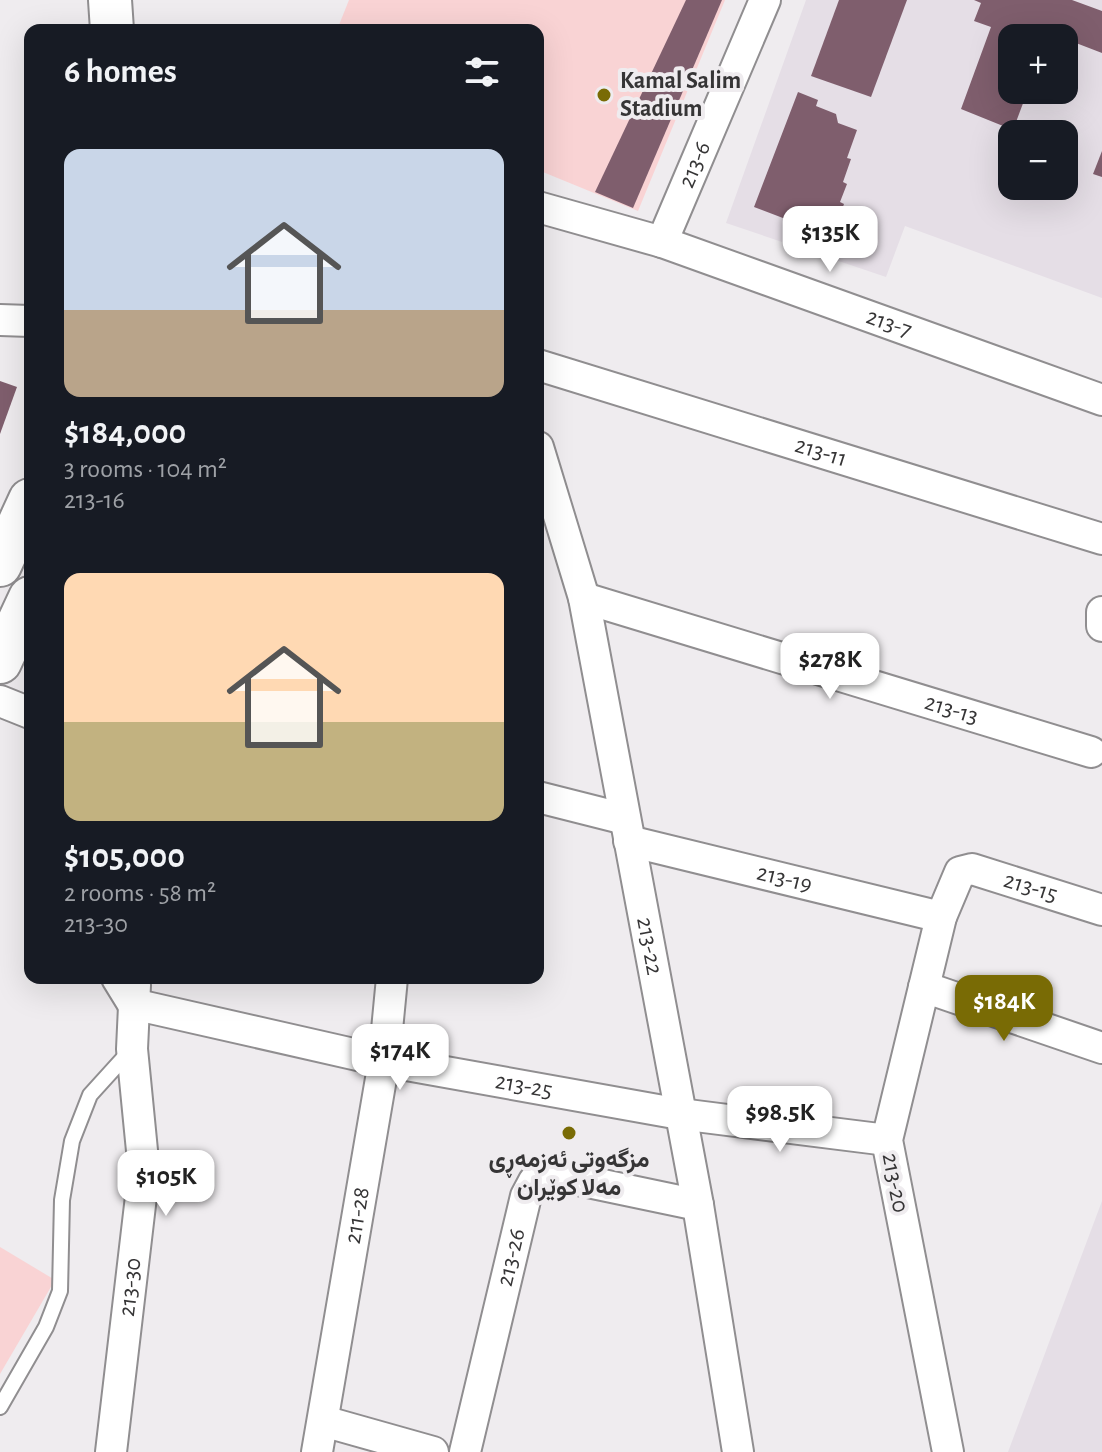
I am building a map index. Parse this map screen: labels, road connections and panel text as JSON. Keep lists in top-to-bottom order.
{
  "streets": {
    "street": [
      "213-6",
      "213-7",
      "213-11",
      "213-13",
      "213-19",
      "213-15",
      "213-22",
      "213-25",
      "213-20",
      "211-28",
      "213-26",
      "213-30"
    ]
  },
  "crossings": [
    ["213-6", "213-7"],
    ["213-13", "213-22"],
    ["213-19", "213-22"],
    ["213-19", "213-20"],
    ["213-15", "213-20"],
    ["213-22", "213-25"],
    ["213-22", "213-26"],
    ["213-25", "213-20"],
    ["213-25", "211-28"],
    ["213-25", "213-30"]
  ],
  "places": ["Kamal Salim Stadium", "مزگەوتی ئەزمەڕی مەلا کوێران"],
  "page": {
    "map_buttons": ["+", "−"],
    "heading": "6 homes",
    "list": [
      {
        "name": "$184,000",
        "note": "3 rooms · 104 m² · 213-16"
      },
      {
        "name": "$105,000",
        "note": "2 rooms · 58 m² · 213-30"
      }
    ],
    "price": [
      "$135K",
      "$278K",
      "$184K",
      "$174K",
      "$98.5K",
      "$105K"
    ]
  }
}
